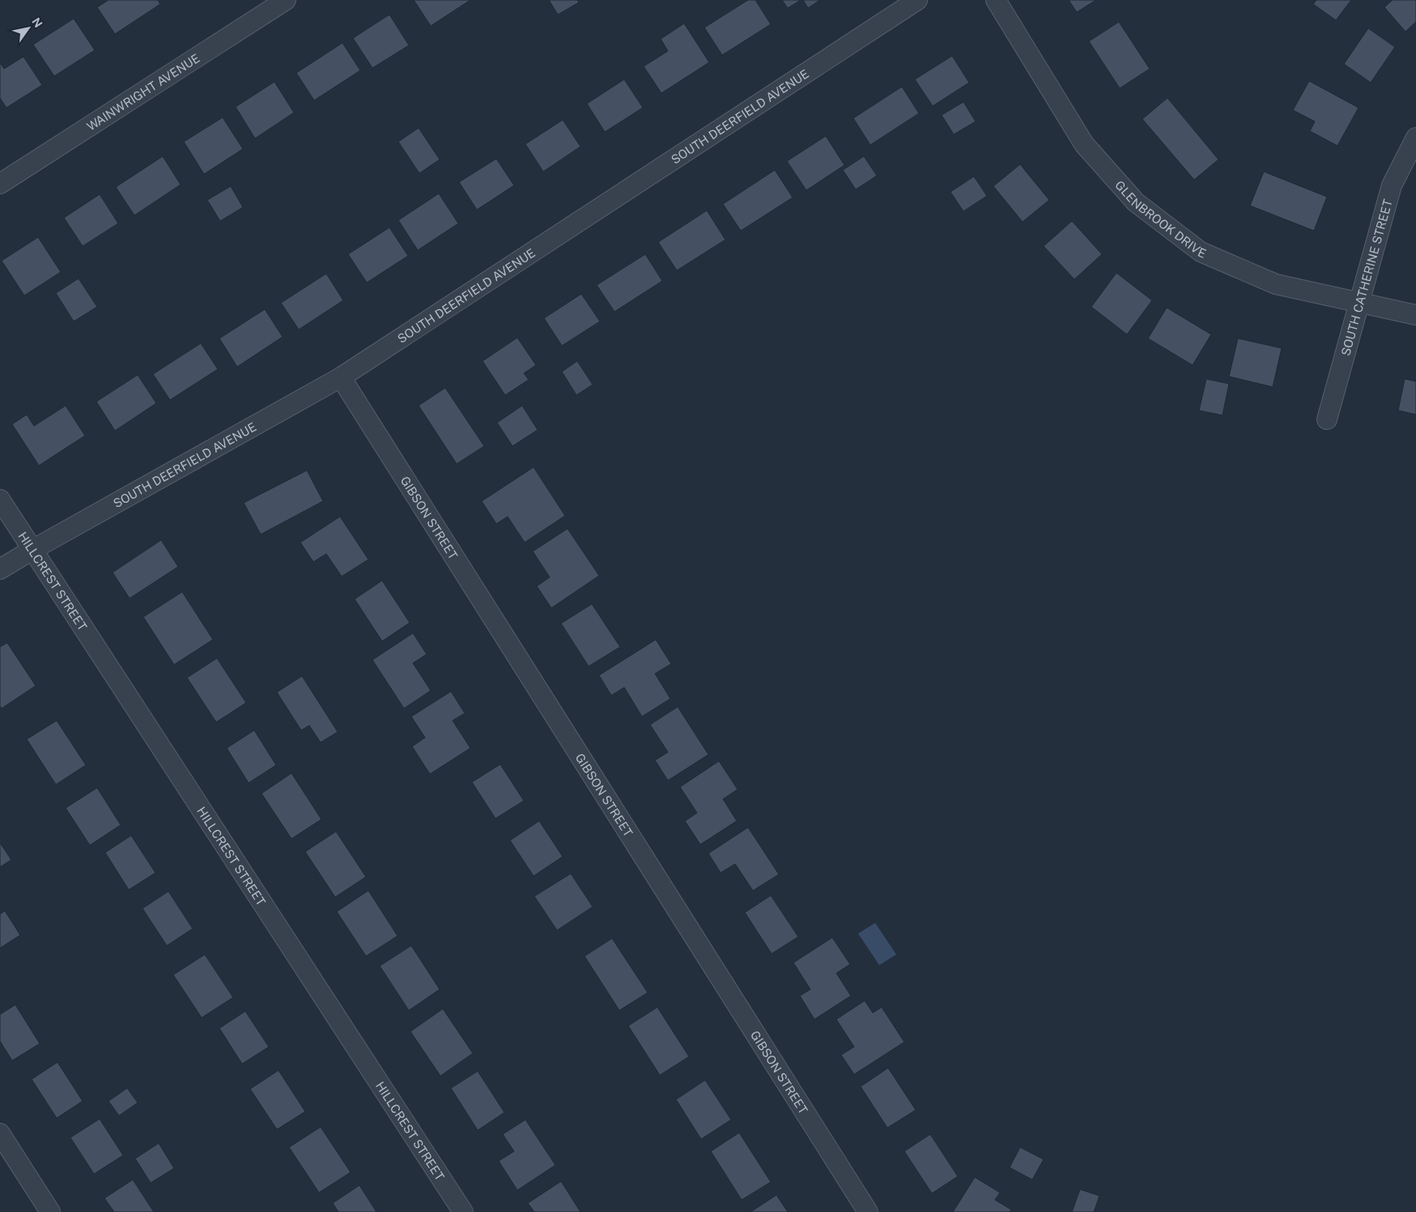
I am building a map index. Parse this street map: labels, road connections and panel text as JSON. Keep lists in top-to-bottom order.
{
  "streets": {
    "street": [
      "WAINWRIGHT AVENUE",
      "SOUTH DEERFIELD AVENUE",
      "GLENBROOK DRIVE",
      "SOUTH CATHERINE STREET",
      "GIBSON STREET",
      "HILLCREST STREET"
    ]
  },
  "crossings": [
    ["SOUTH DEERFIELD AVENUE", "GIBSON STREET"],
    ["SOUTH DEERFIELD AVENUE", "HILLCREST STREET"],
    ["GLENBROOK DRIVE", "SOUTH CATHERINE STREET"]
  ],
  "north": "top right"
}
